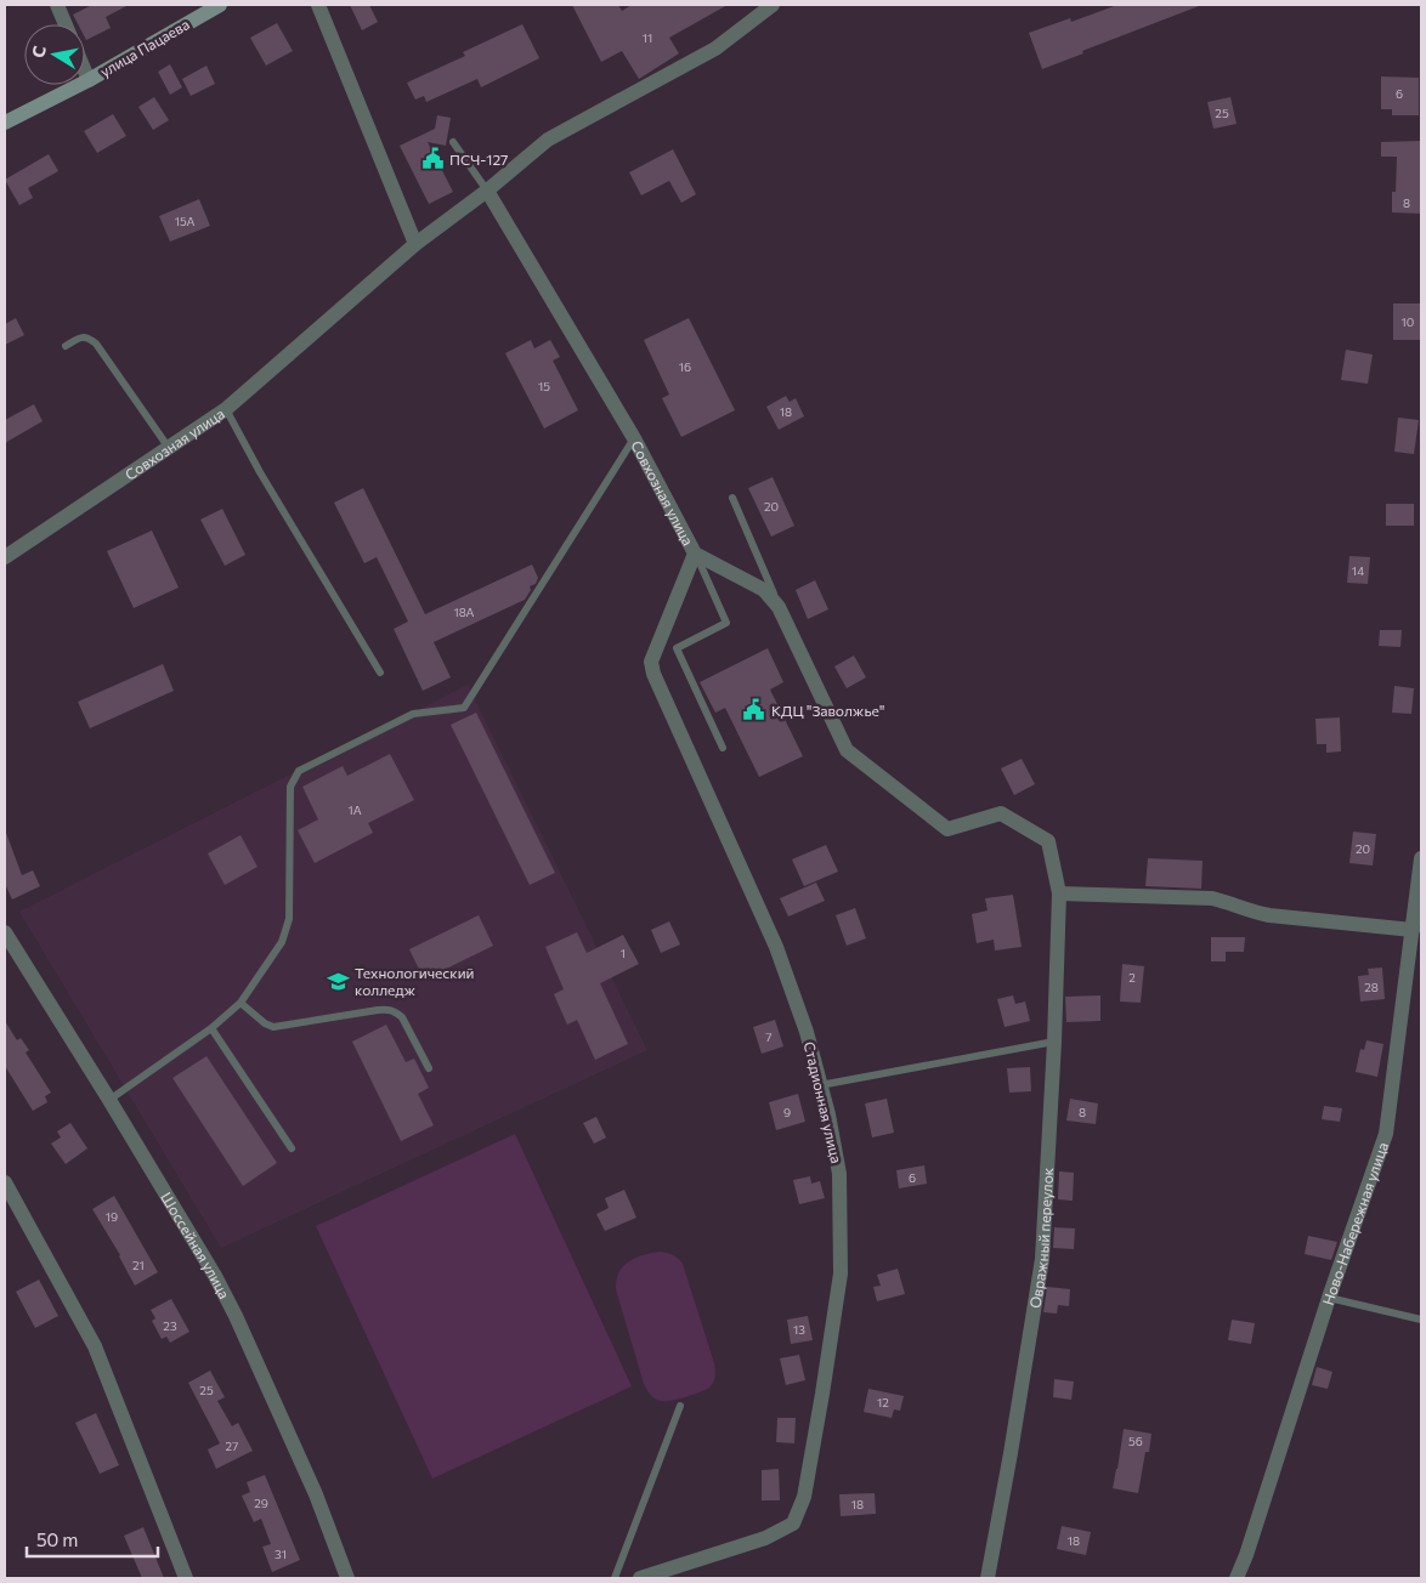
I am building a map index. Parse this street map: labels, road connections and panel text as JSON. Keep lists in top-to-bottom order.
{
  "streets": {
    "street": [
      "улица Пацаева",
      "Совхозная улица",
      "Стадионная улица",
      "Ново-Набережная улица",
      "Овражный переулок",
      "Шоссейная улица"
    ]
  },
  "crossings": [
    ["Совхозная улица", "Стадионная улица"],
    ["Совхозная улица", "Овражный переулок"]
  ],
  "places": {
    "public building": ["ПСЧ-127", "КДЦ \"Заволжье\""],
    "school or university": ["Технологический колледж"]
  },
  "house_numbers": [
    "11",
    "6",
    "25",
    "8",
    "15А",
    "10",
    "16",
    "15",
    "18",
    "20",
    "14",
    "18А",
    "1А",
    "20",
    "1",
    "2",
    "28",
    "7",
    "9",
    "8",
    "6",
    "19",
    "21",
    "23",
    "13",
    "25",
    "12",
    "56",
    "27",
    "29",
    "18",
    "18",
    "31"
  ],
  "scale_bar": "50 m",
  "north": "left"
}
